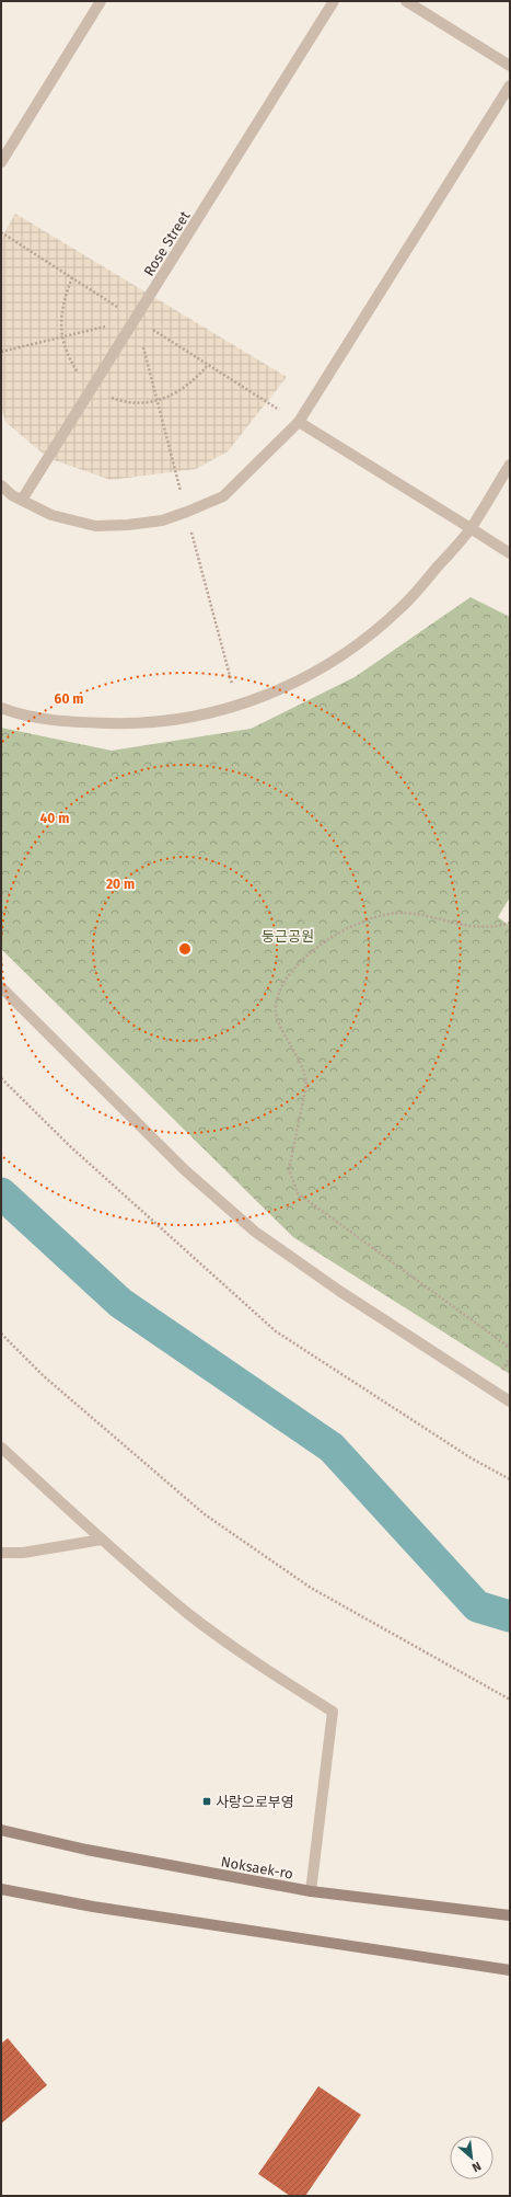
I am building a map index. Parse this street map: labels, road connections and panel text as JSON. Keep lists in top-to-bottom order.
{
  "streets": {
    "main road": ["Noksaek-ro"],
    "street": ["Rose Street"]
  },
  "parks": ["둥근공원"],
  "places": {
    "transit": ["사랑으로부영"]
  },
  "north": "bottom right",
  "rings": ["60 m", "40 m", "20 m"]
}
